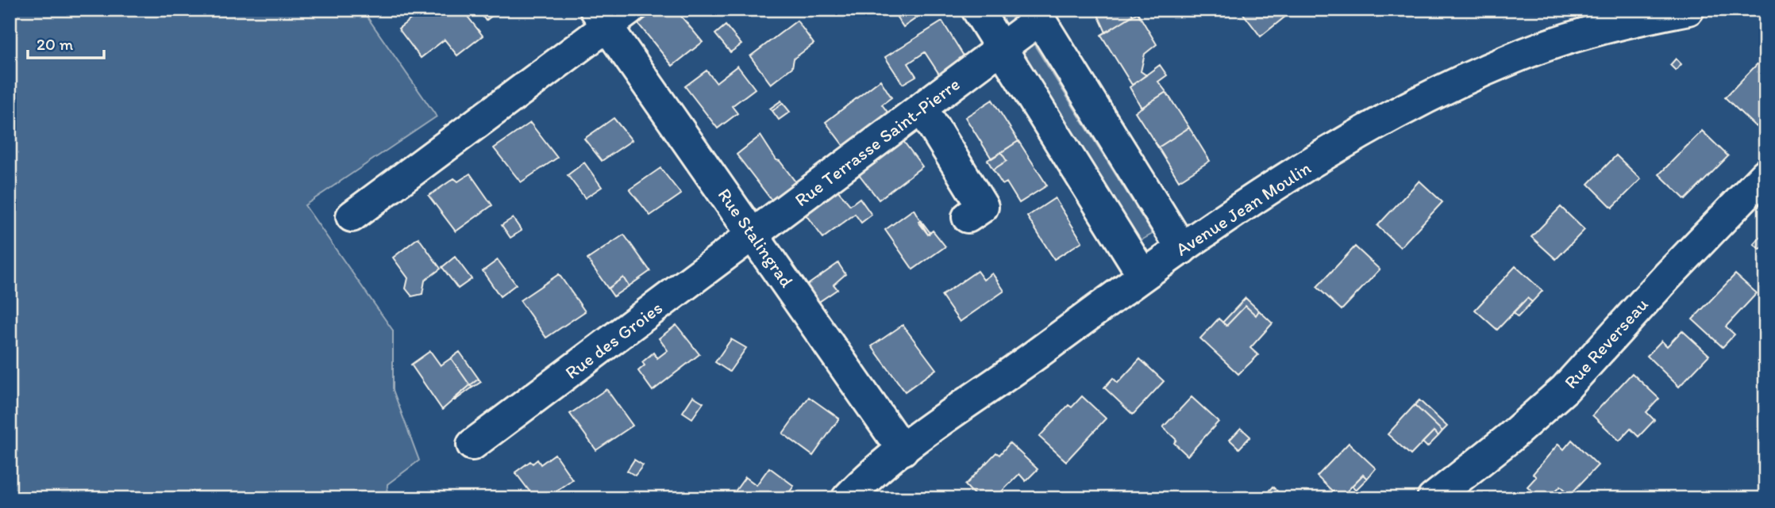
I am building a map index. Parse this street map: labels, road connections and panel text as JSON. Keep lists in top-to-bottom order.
{
  "streets": {
    "street": [
      "Rue Terrasse Saint-Pierre",
      "Avenue Jean Moulin",
      "Rue Stalingrad",
      "Rue des Groies",
      "Rue Reverseau"
    ]
  },
  "crossings": [
    ["Rue Terrasse Saint-Pierre", "Avenue Jean Moulin"],
    ["Rue Terrasse Saint-Pierre", "Rue Stalingrad"],
    ["Rue Terrasse Saint-Pierre", "Rue des Groies"],
    ["Avenue Jean Moulin", "Rue Stalingrad"],
    ["Rue Stalingrad", "Rue des Groies"]
  ],
  "scale_bar": "20 m"
}
